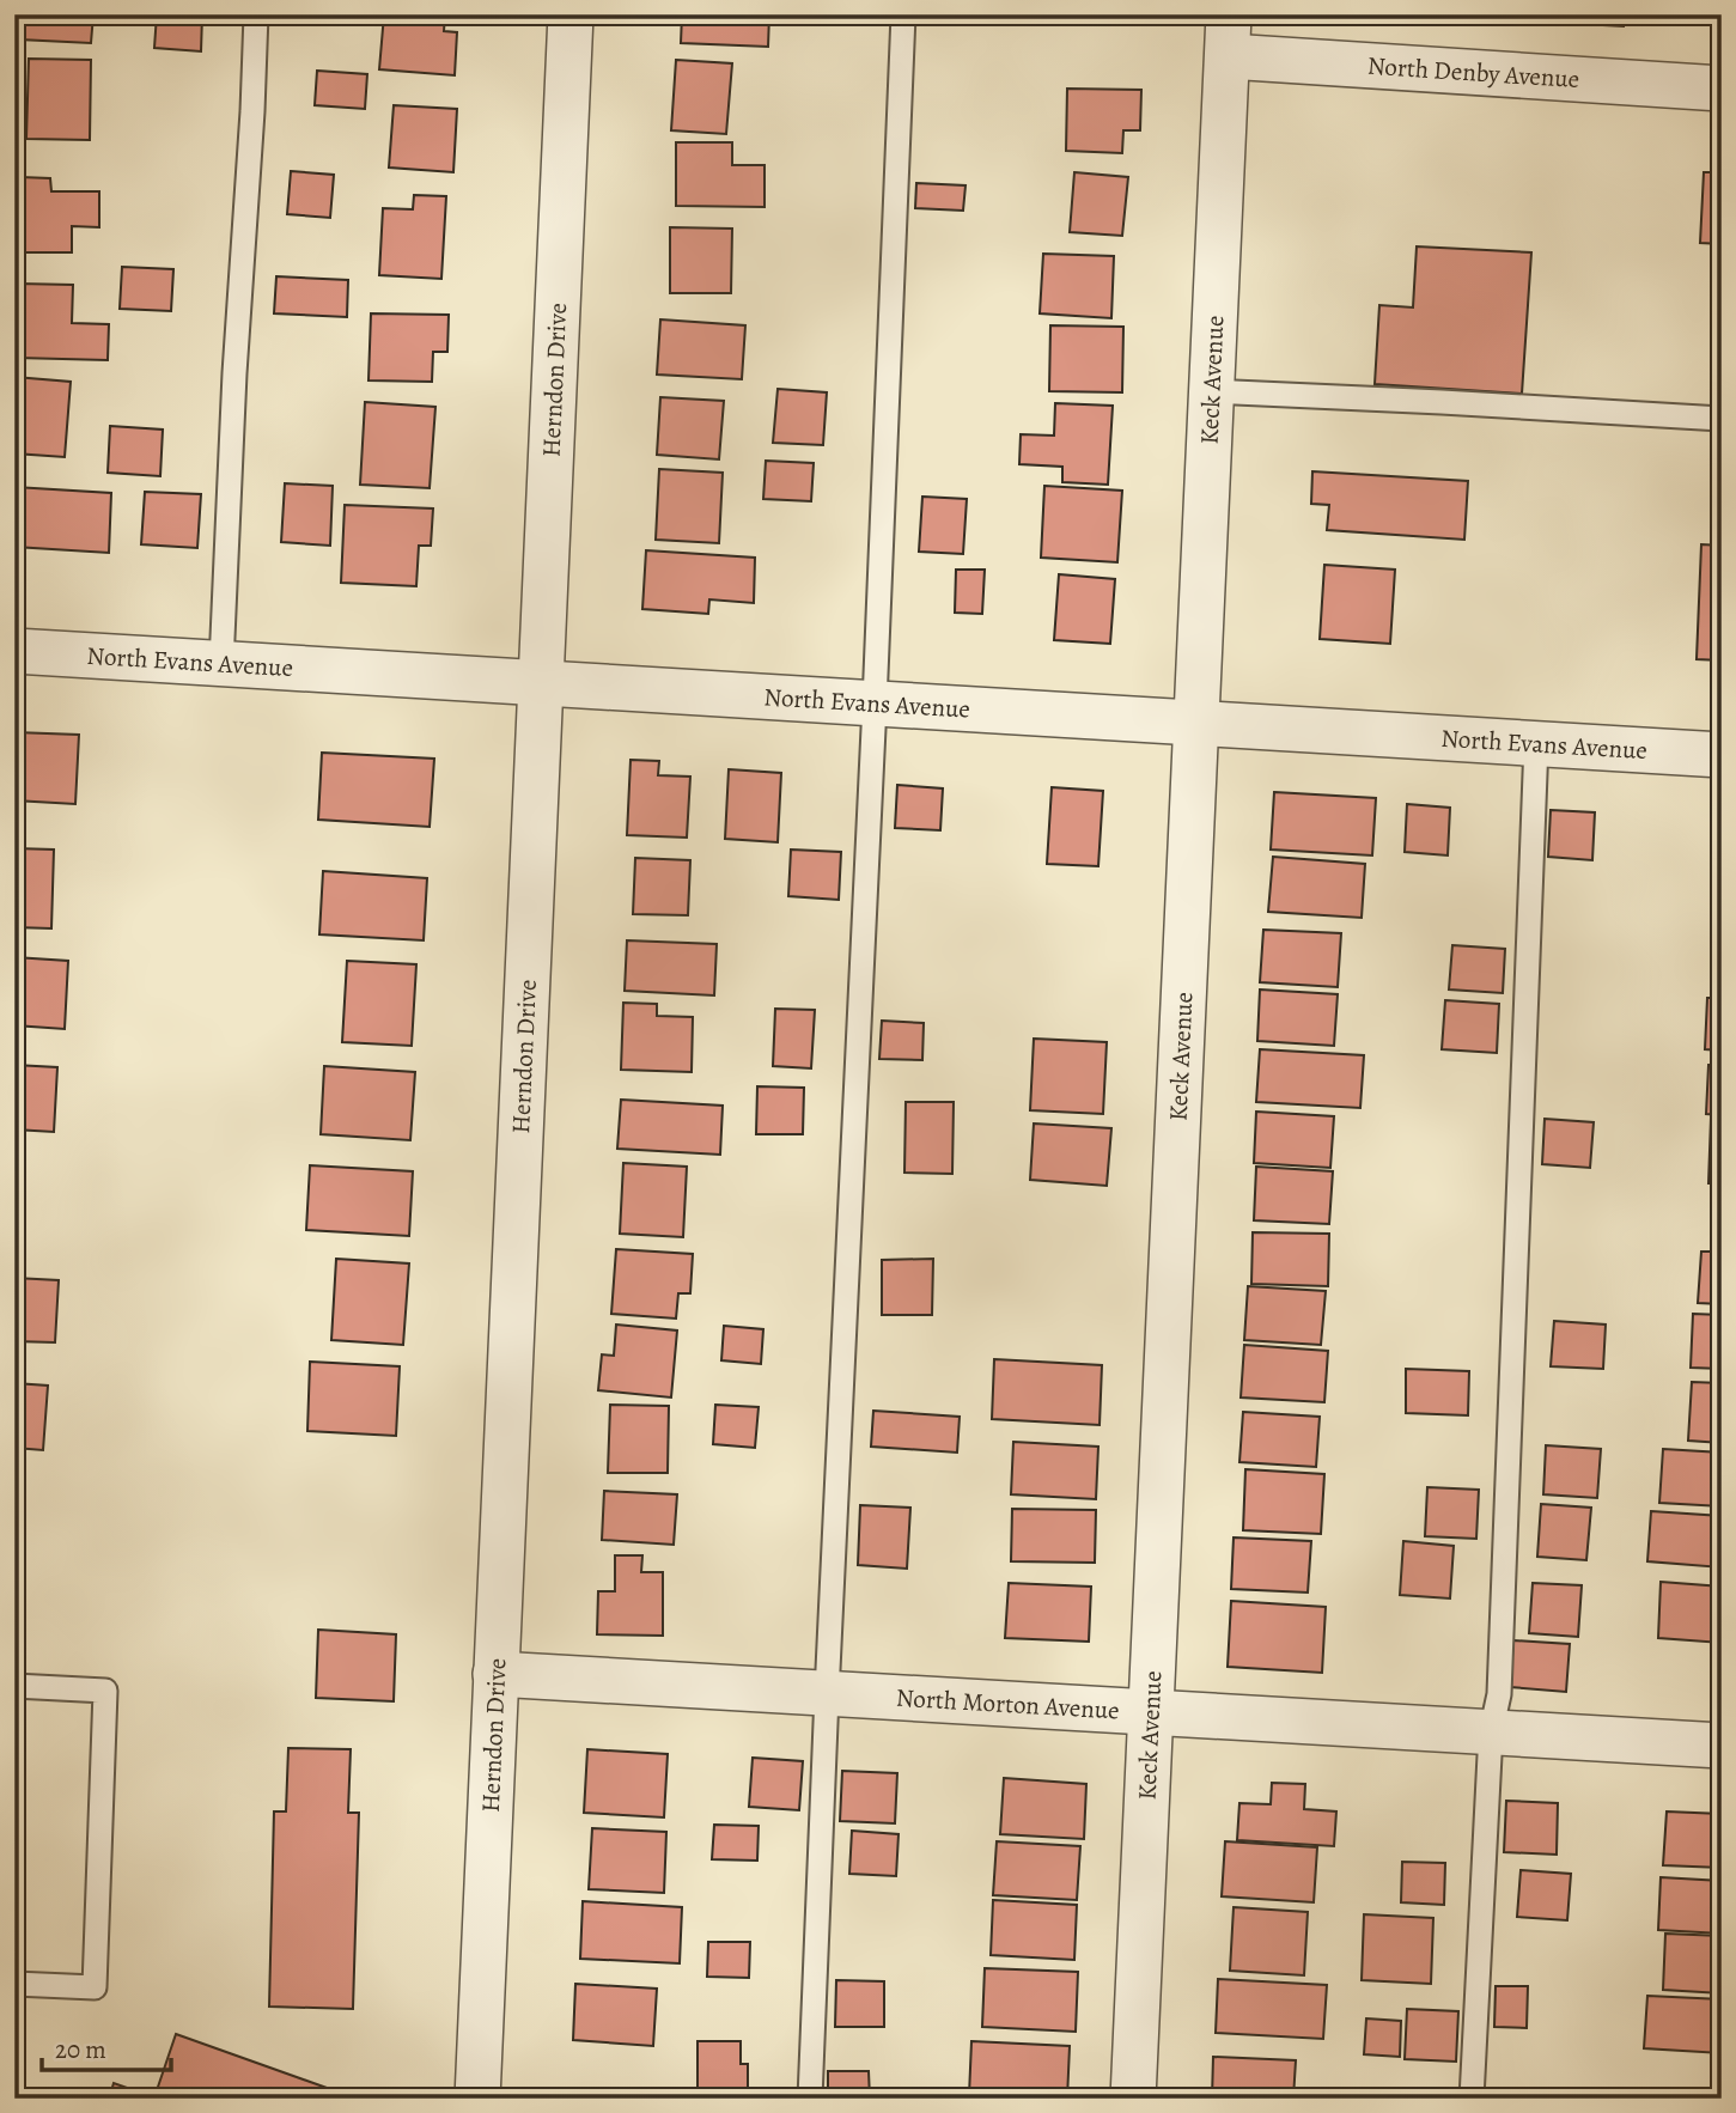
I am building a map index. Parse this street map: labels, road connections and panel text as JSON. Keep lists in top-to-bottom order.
{
  "streets": {
    "street": [
      "North Denby Avenue",
      "Herndon Drive",
      "Keck Avenue",
      "North Evans Avenue",
      "North Morton Avenue"
    ]
  },
  "crossings": [
    ["North Denby Avenue", "Keck Avenue"],
    ["Herndon Drive", "North Evans Avenue"],
    ["Herndon Drive", "North Morton Avenue"],
    ["Keck Avenue", "North Evans Avenue"],
    ["Keck Avenue", "North Morton Avenue"]
  ],
  "scale_bar": "20 m"
}
